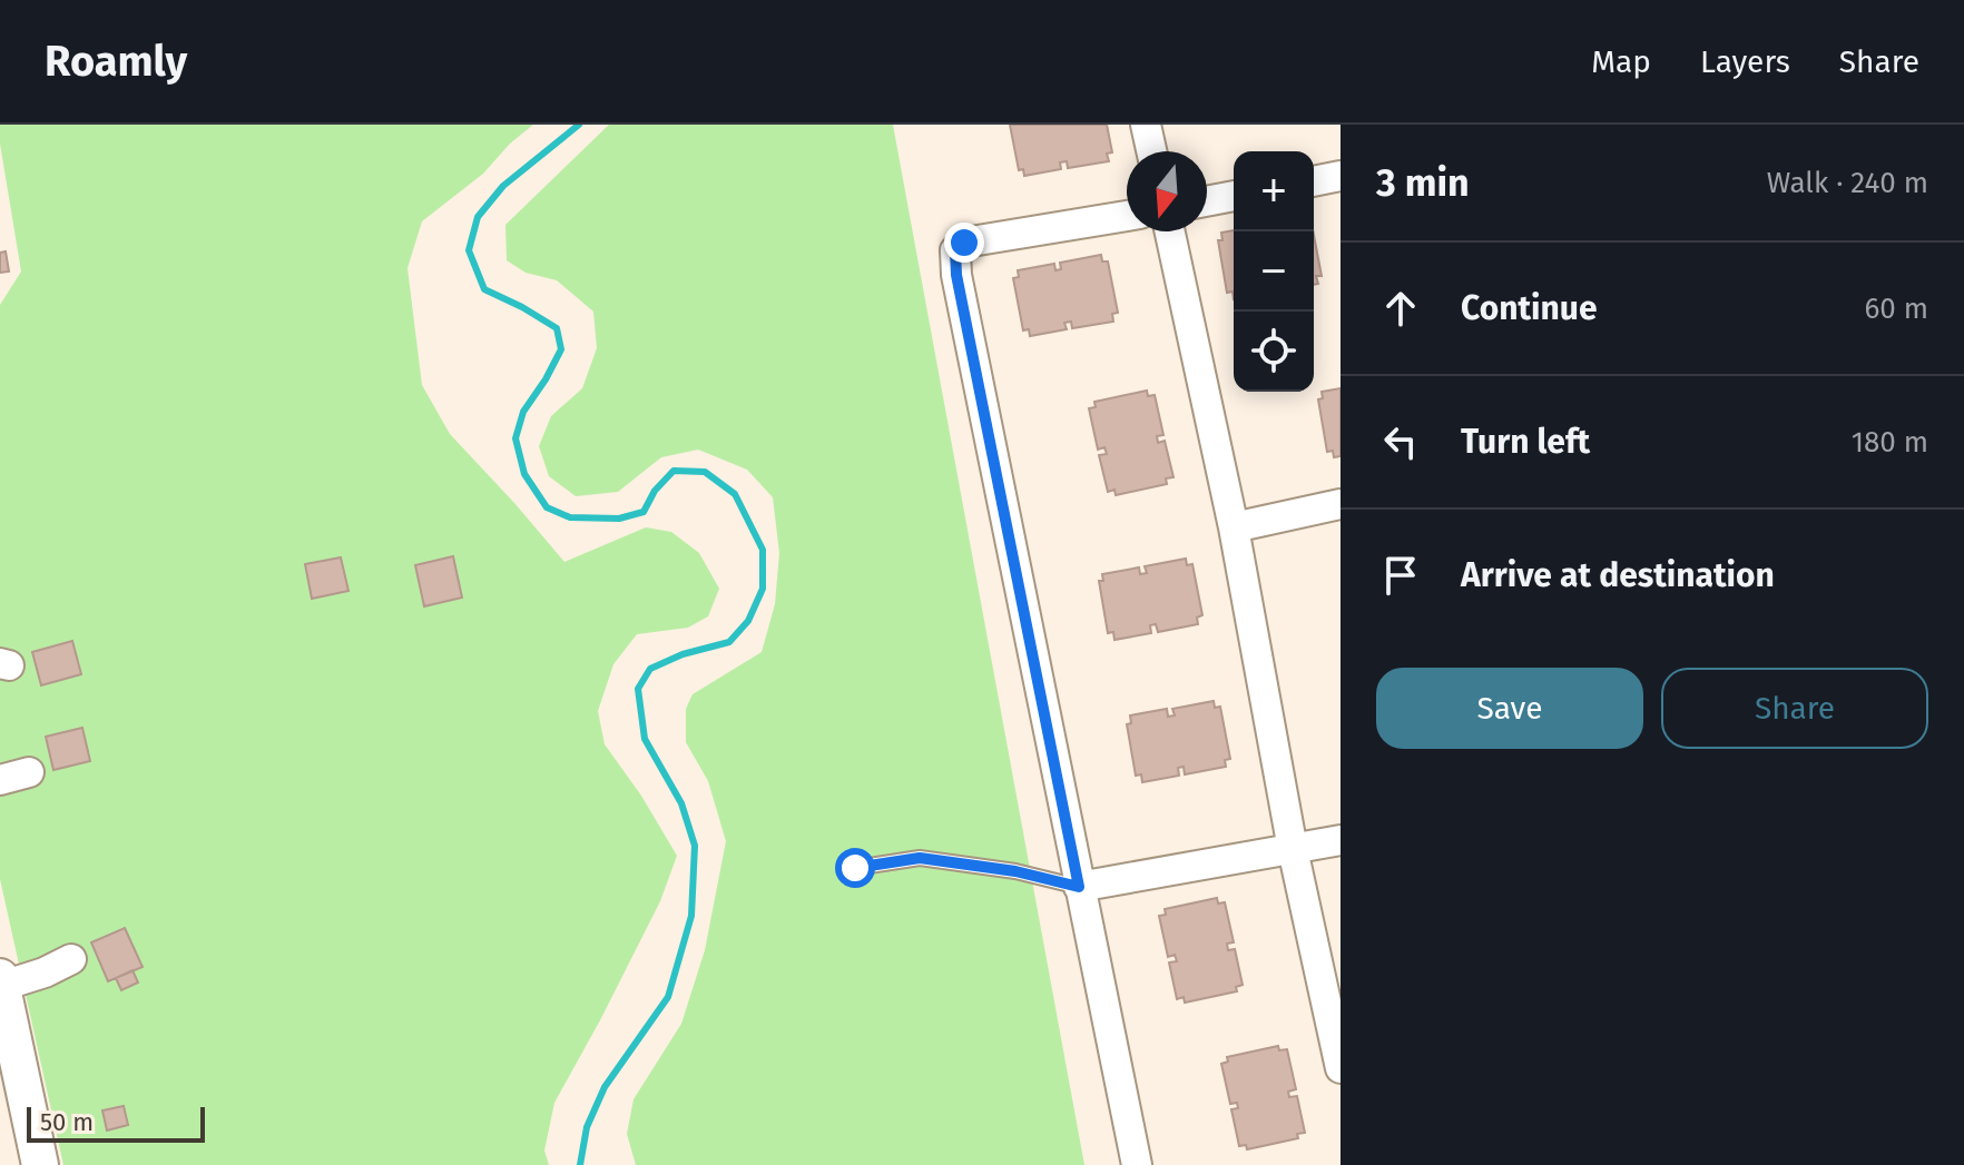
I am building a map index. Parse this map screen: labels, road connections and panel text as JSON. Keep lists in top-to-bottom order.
{
  "scale_bar": "50 m",
  "north": "bottom",
  "page": {
    "header": "Roamly",
    "nav": ["Map", "Layers", "Share"],
    "heading": ["3 min", "Walk · 240 m"],
    "map_buttons": ["+", "−"],
    "list": [
      ["Continue", "60 m"],
      ["Turn left", "180 m"],
      "Arrive at destination"
    ],
    "buttons": ["Save", "Share"],
    "scale": "50 m"
  }
}
